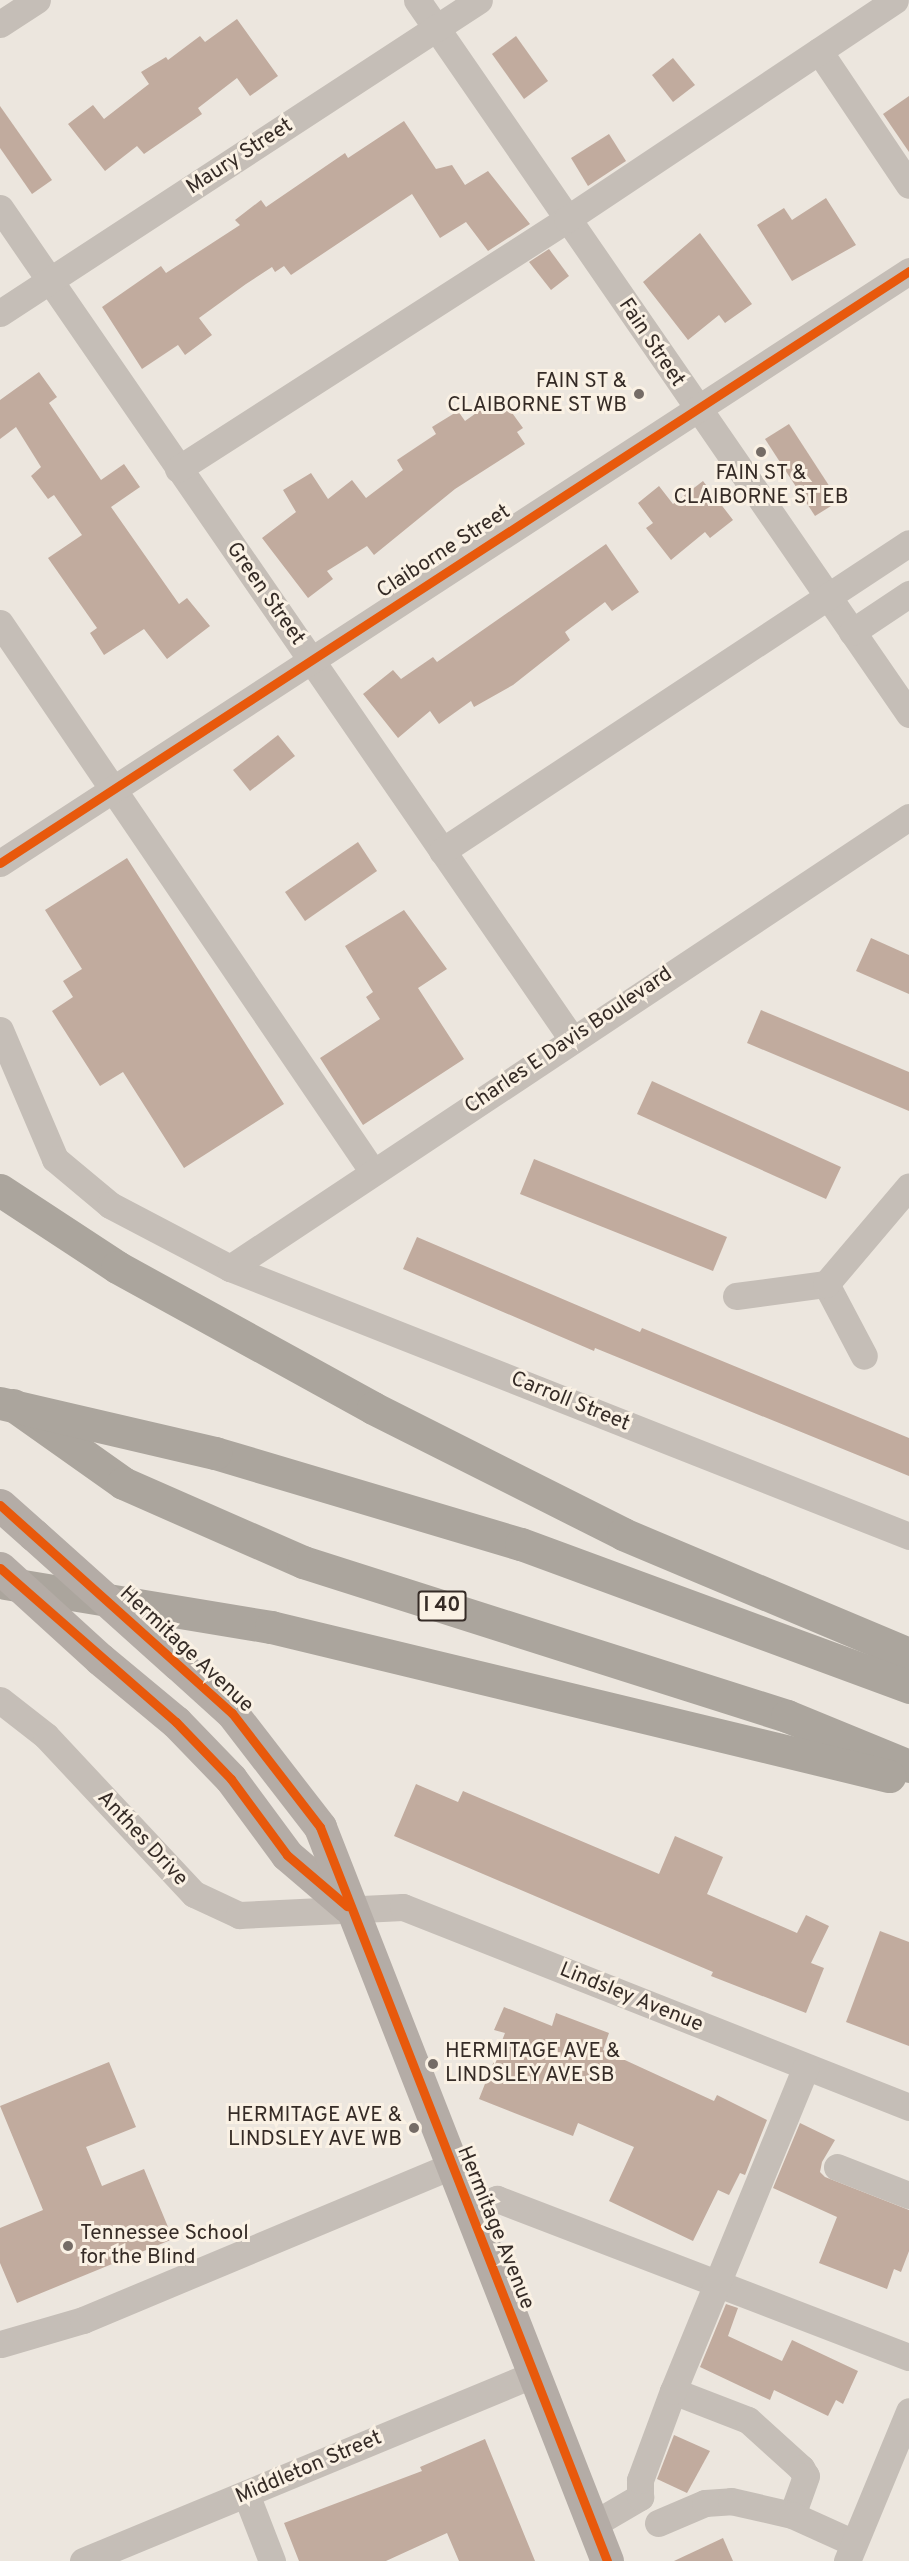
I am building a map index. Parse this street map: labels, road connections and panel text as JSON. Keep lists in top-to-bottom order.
{
  "streets": {
    "highway": ["I 40"],
    "main road": ["Hermitage Avenue"],
    "street": [
      "Maury Street",
      "Fain Street",
      "Claiborne Street",
      "Green Street",
      "Charles E Davis Boulevard",
      "Carroll Street",
      "Anthes Drive",
      "Lindsley Avenue",
      "Middleton Street"
    ]
  },
  "crossings": [
    ["Maury Street", "Fain Street"],
    ["Maury Street", "Green Street"],
    ["Fain Street", "Claiborne Street"],
    ["Claiborne Street", "Green Street"],
    ["Green Street", "Charles E Davis Boulevard"],
    ["Charles E Davis Boulevard", "Carroll Street"],
    ["Hermitage Avenue", "Anthes Drive"],
    ["Hermitage Avenue", "Lindsley Avenue"],
    ["Hermitage Avenue", "Middleton Street"],
    ["Anthes Drive", "Lindsley Avenue"]
  ],
  "places": [
    "FAIN ST & CLAIBORNE ST WB",
    "FAIN ST & CLAIBORNE ST EB",
    "HERMITAGE AVE & LINDSLEY AVE SB",
    "HERMITAGE AVE & LINDSLEY AVE WB",
    "Tennessee School for the Blind"
  ]
}
